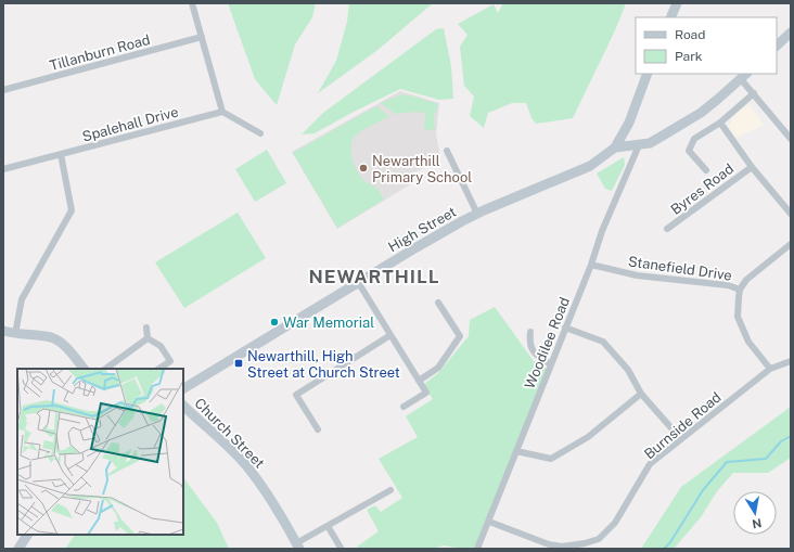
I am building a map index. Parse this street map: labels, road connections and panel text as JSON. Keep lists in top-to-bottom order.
{
  "streets": {
    "main road": ["High Street", "Church Street"],
    "street": [
      "Tillanburn Road",
      "Spalehall Drive",
      "Byres Road",
      "Stanefield Drive",
      "Woodilee Road",
      "Burnside Road"
    ]
  },
  "crossings": [
    ["Stanefield Drive", "Woodilee Road"],
    ["Woodilee Road", "Burnside Road"]
  ],
  "districts": ["NEWARTHILL"],
  "places": {
    "other": ["Newarthill Primary School", "War Memorial"],
    "transit": ["Newarthill, High Street at Church Street"]
  },
  "legend": ["Road", "Park"],
  "north": "bottom"
}
